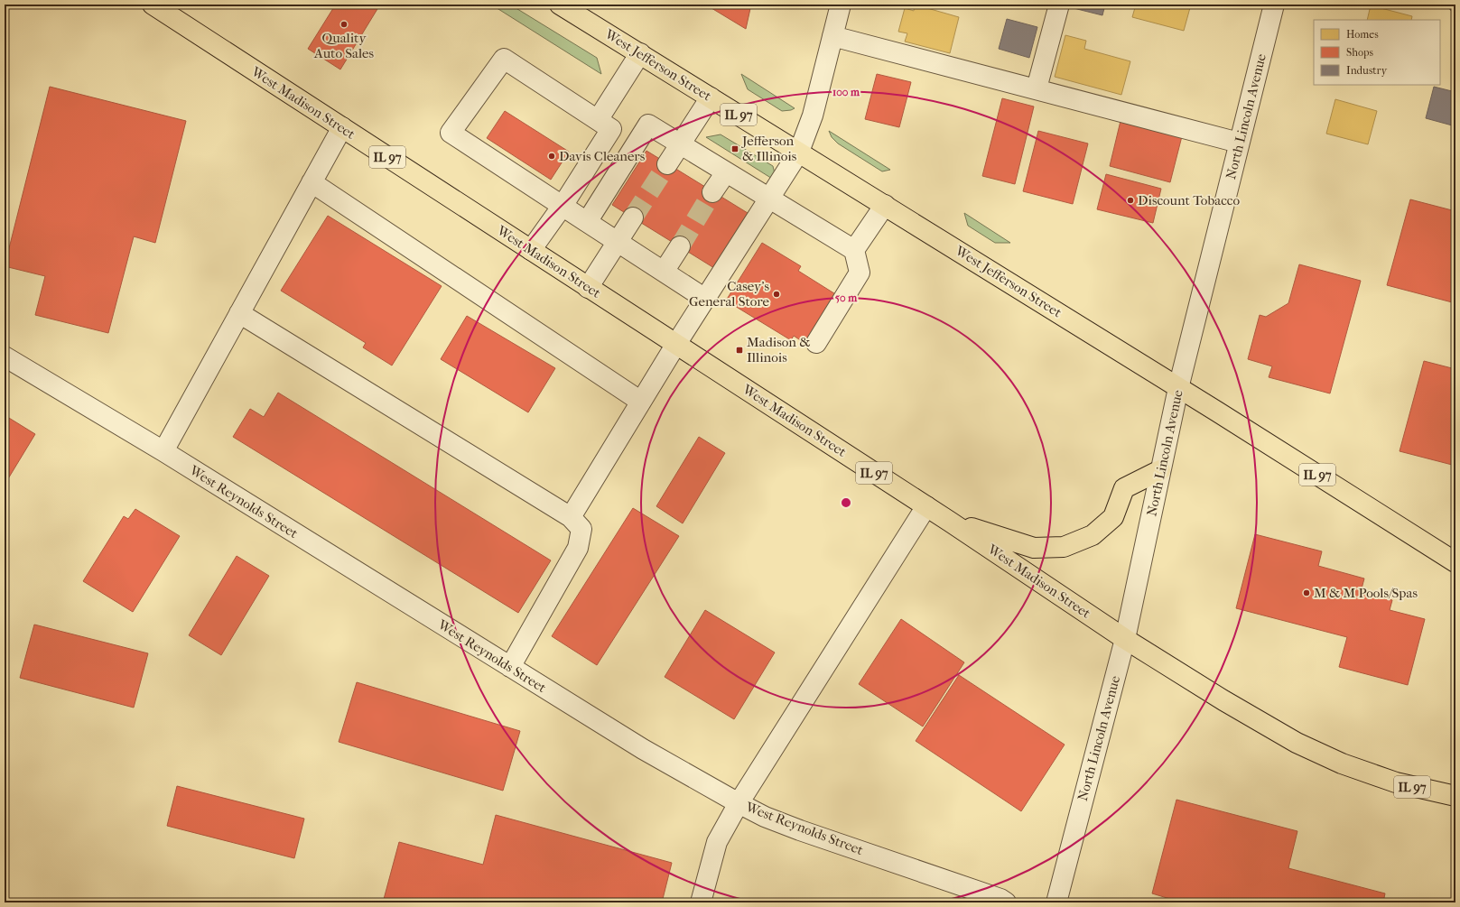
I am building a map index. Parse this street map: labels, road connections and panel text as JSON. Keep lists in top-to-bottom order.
{
  "streets": {
    "main road": ["West Jefferson Street", "West Madison Street", "IL 97"],
    "street": ["North Lincoln Avenue", "West Reynolds Street"]
  },
  "crossings": [
    ["West Jefferson Street", "North Lincoln Avenue"],
    ["West Madison Street", "North Lincoln Avenue"]
  ],
  "places": {
    "other": [
      "Quality Auto Sales",
      "Davis Cleaners",
      "Discount Tobacco",
      "Casey's General Store",
      "M & M Pools/Spas"
    ],
    "transit": ["Jefferson & Illinois", "Madison & Illinois"]
  },
  "legend": ["Homes", "Shops", "Industry"],
  "rings": ["100 m", "50 m"]
}
